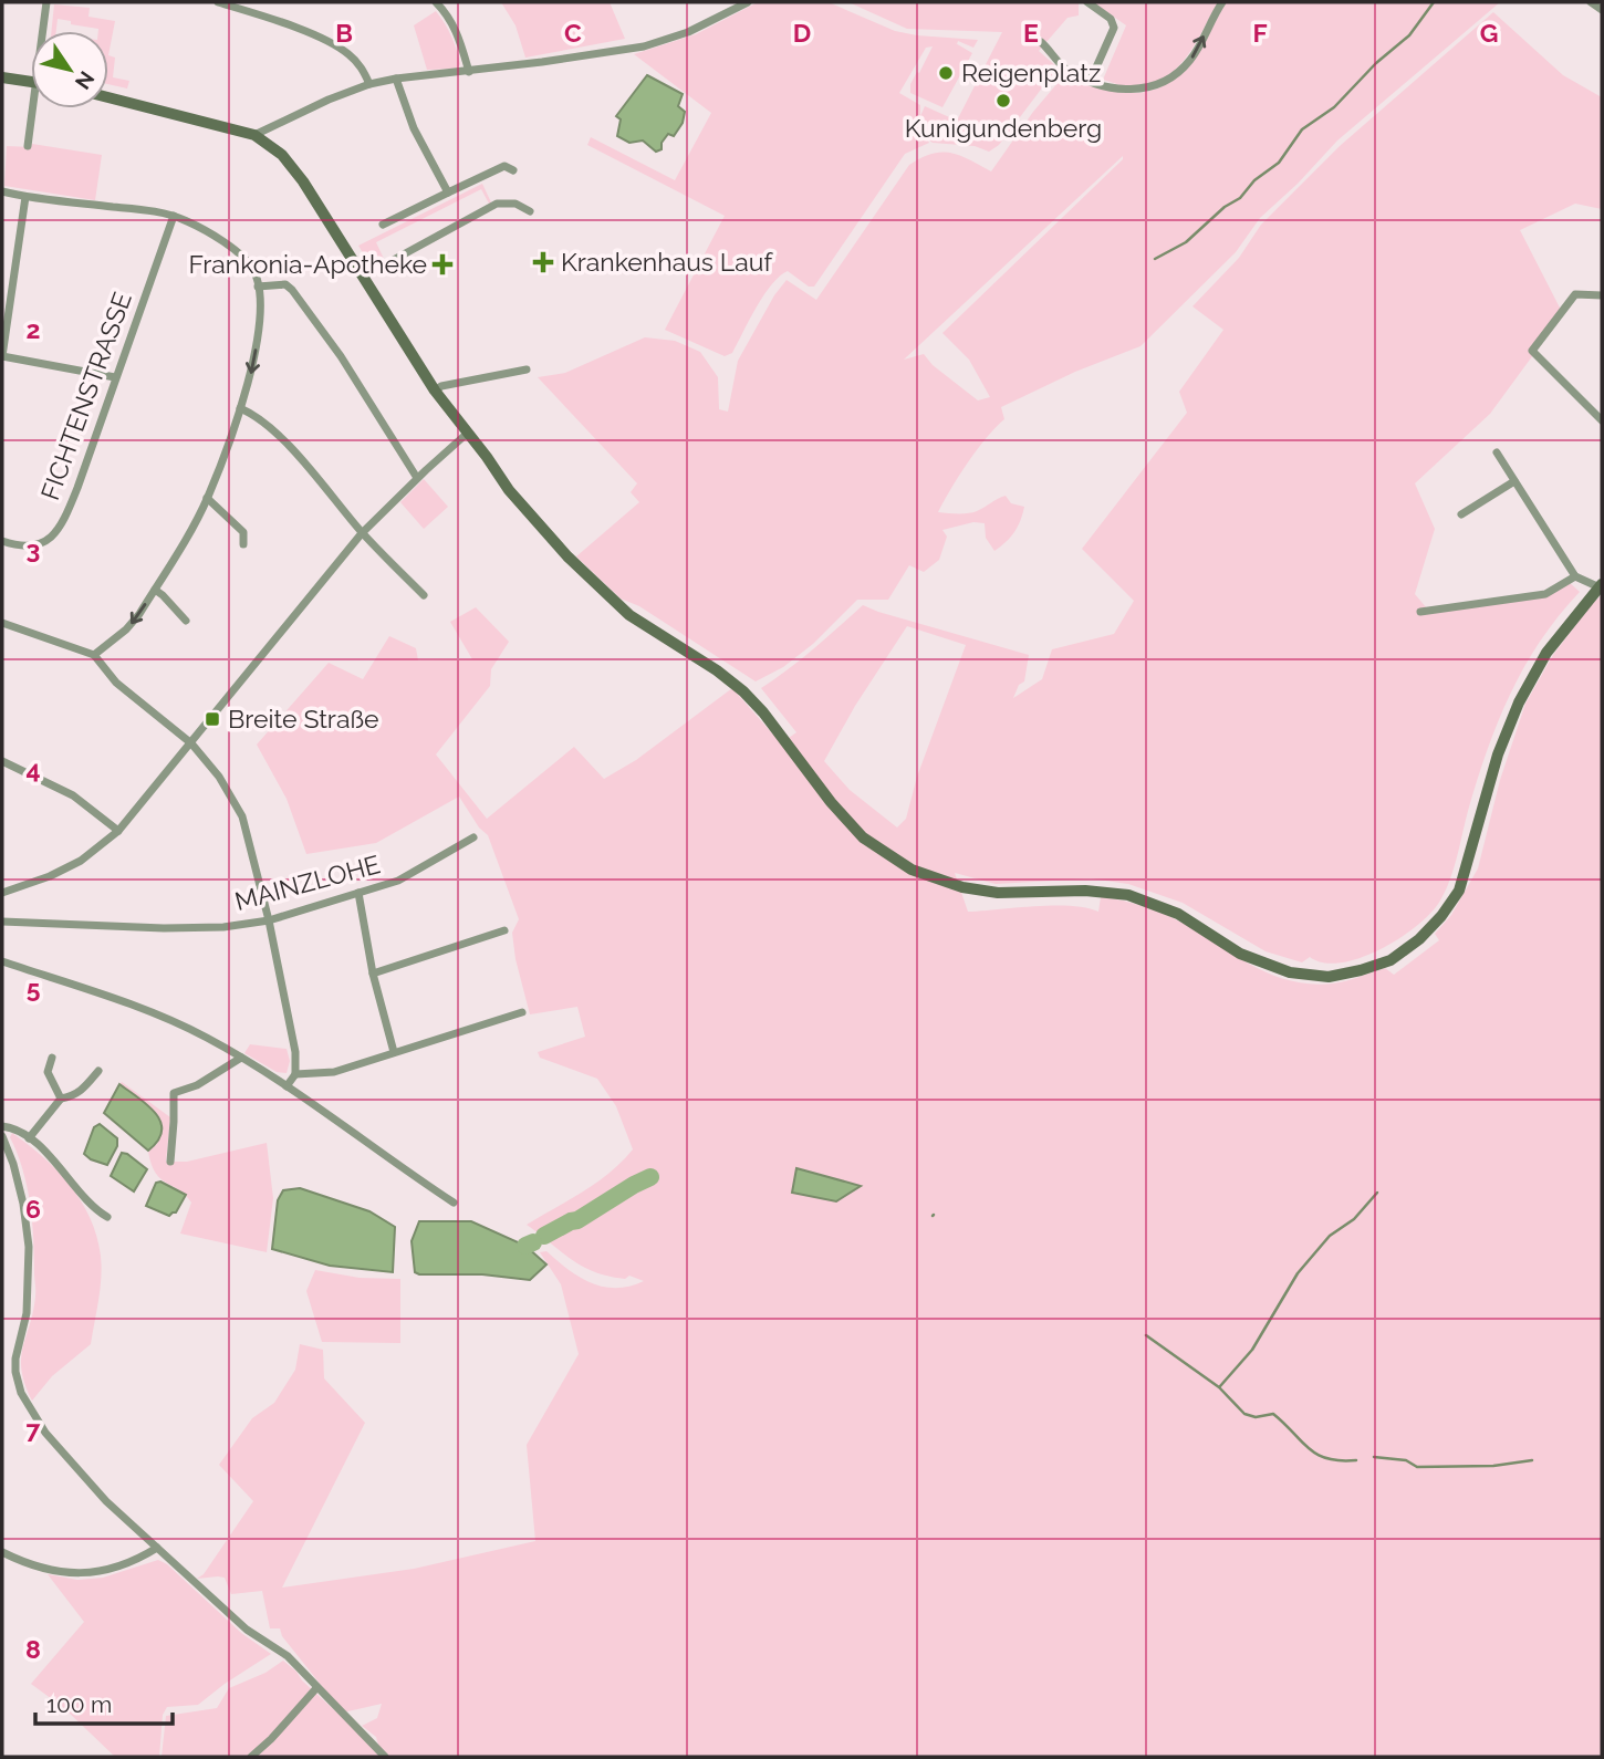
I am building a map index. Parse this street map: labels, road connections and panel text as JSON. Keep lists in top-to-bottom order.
{
  "streets": {
    "street": ["FICHTENSTRASSE", "MAINZLOHE"]
  },
  "places": {
    "other": ["Reigenplatz", "Kunigundenberg"],
    "health": ["Krankenhaus Lauf", "Frankonia-Apotheke"],
    "transit": ["Breite Straße"]
  },
  "scale_bar": "100 m",
  "north": "bottom right",
  "grid": {
    "columns": [
      "B",
      "C",
      "D",
      "E",
      "F",
      "G"
    ],
    "rows": [
      "2",
      "3",
      "4",
      "5",
      "6",
      "7",
      "8"
    ]
  }
}
